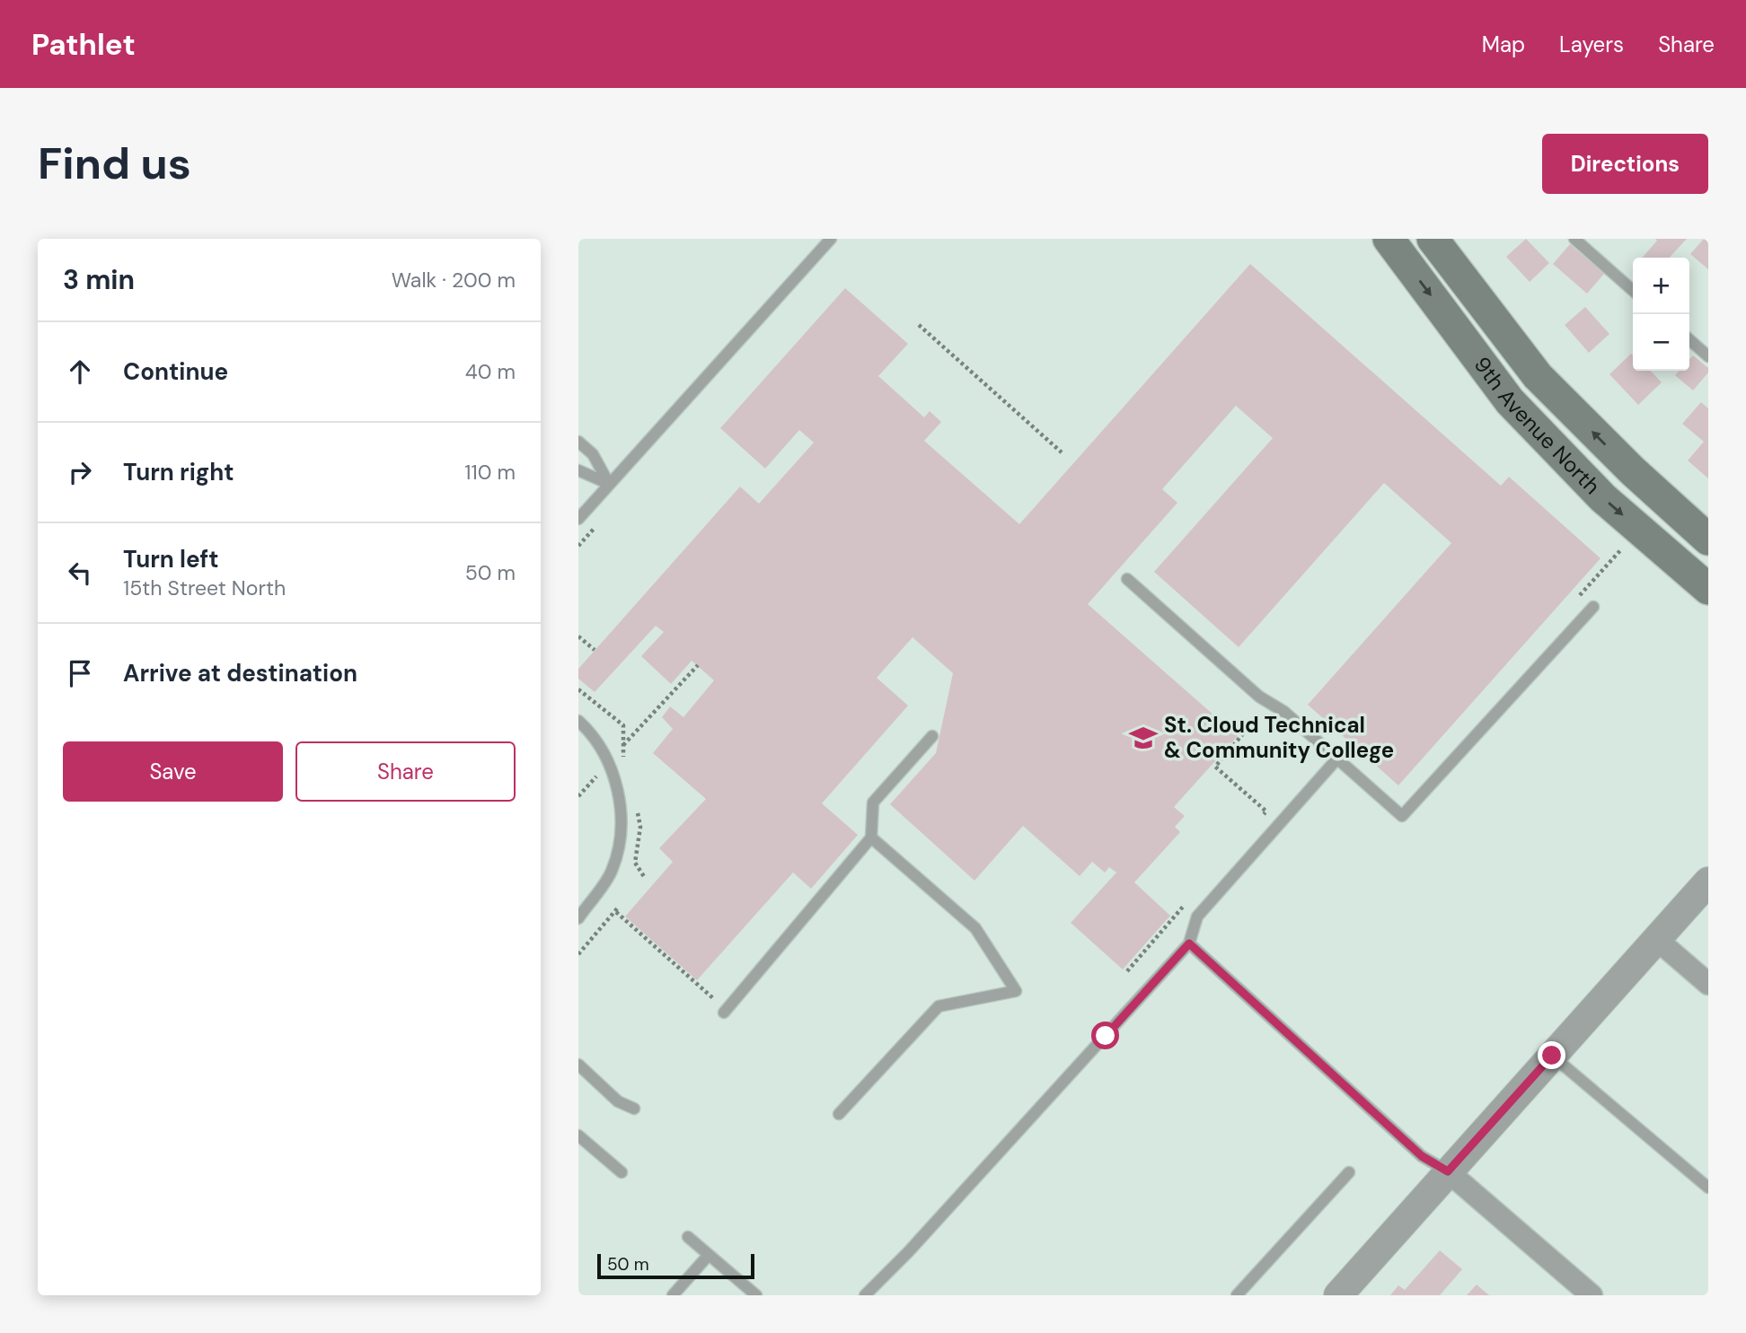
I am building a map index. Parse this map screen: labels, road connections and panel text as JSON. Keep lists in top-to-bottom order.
{
  "streets": {
    "main road": ["9th Avenue North"]
  },
  "places": {
    "school or university": ["St. Cloud Technical & Community College"]
  },
  "scale_bar": "50 m",
  "page": {
    "header": "Pathlet",
    "nav": ["Map", "Layers", "Share"],
    "buttons": [
      "Directions",
      ["Save", "Share"]
    ],
    "title": "Find us",
    "heading": ["3 min", "Walk · 200 m"],
    "map_buttons": ["+", "−"],
    "list": [
      ["Continue", "40 m"],
      ["Turn right", "110 m"],
      ["Turn left", "15th Street North", "50 m"],
      "Arrive at destination"
    ],
    "scale": "50 m"
  }
}
